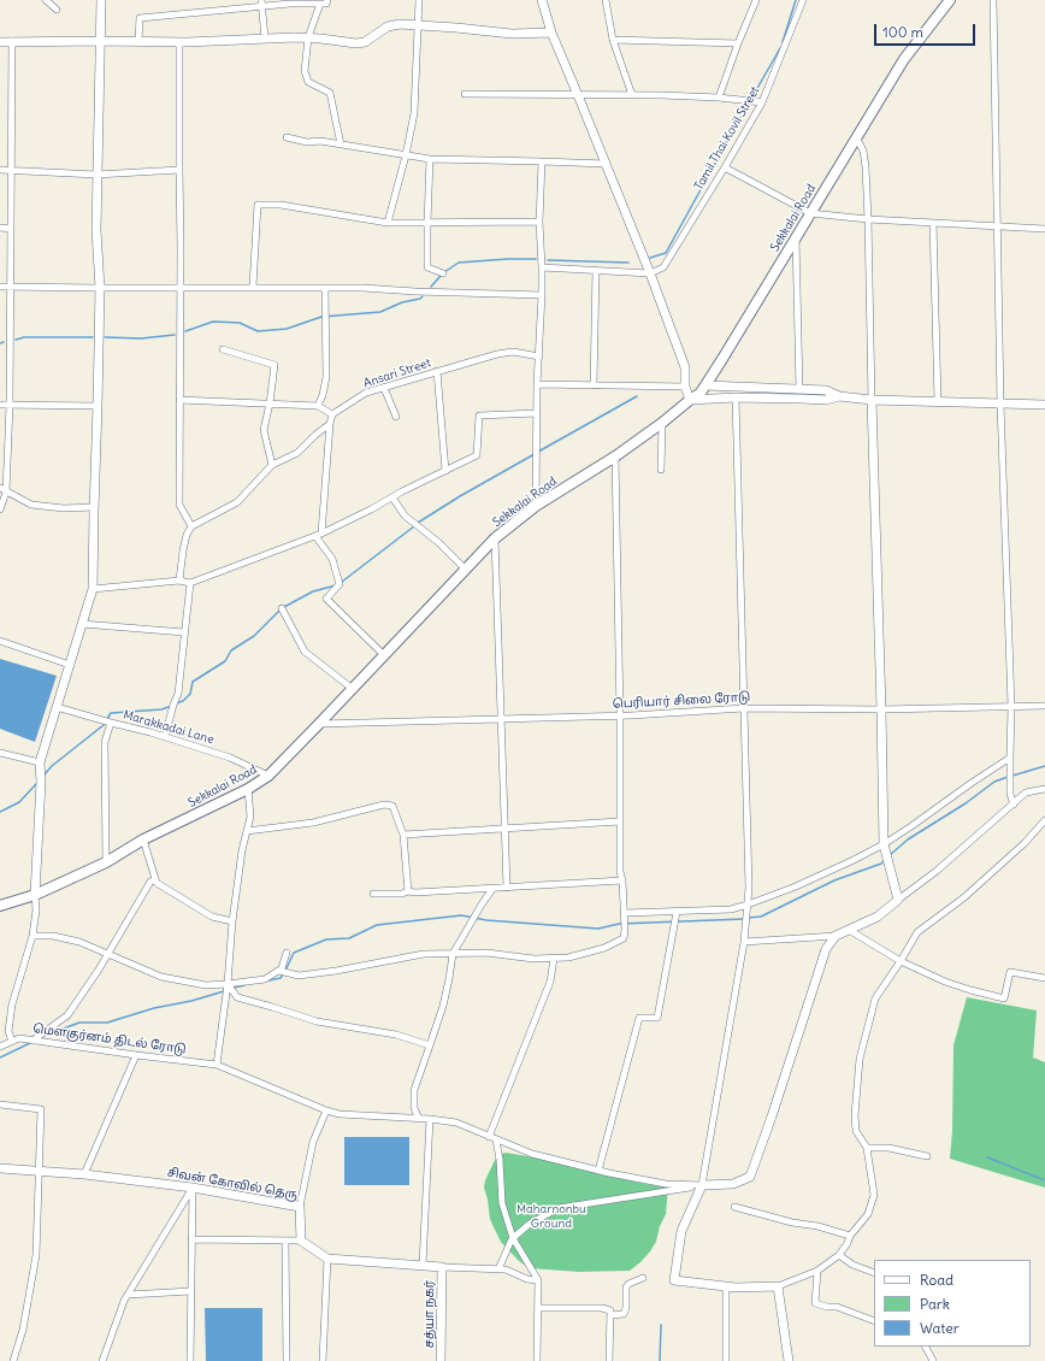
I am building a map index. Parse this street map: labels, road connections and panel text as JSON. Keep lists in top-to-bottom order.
{
  "streets": {
    "main road": ["Sekkalai Road"],
    "street": [
      "Tamil Thai Kovil Street",
      "Ansari Street",
      "பெரியார் சிலை ரோடு",
      "Marakkadai Lane",
      "மௌகுர்னம் திடல் ரோடு",
      "சிவன் கோவில் தெரு",
      "சத்யா நகர்"
    ]
  },
  "crossings": [
    ["Sekkalai Road", "பெரியார் சிலை ரோடு"],
    ["Sekkalai Road", "Marakkadai Lane"]
  ],
  "parks": ["Maharnonbu Ground"],
  "legend": ["Road", "Park", "Water"],
  "scale_bar": "100 m"
}
